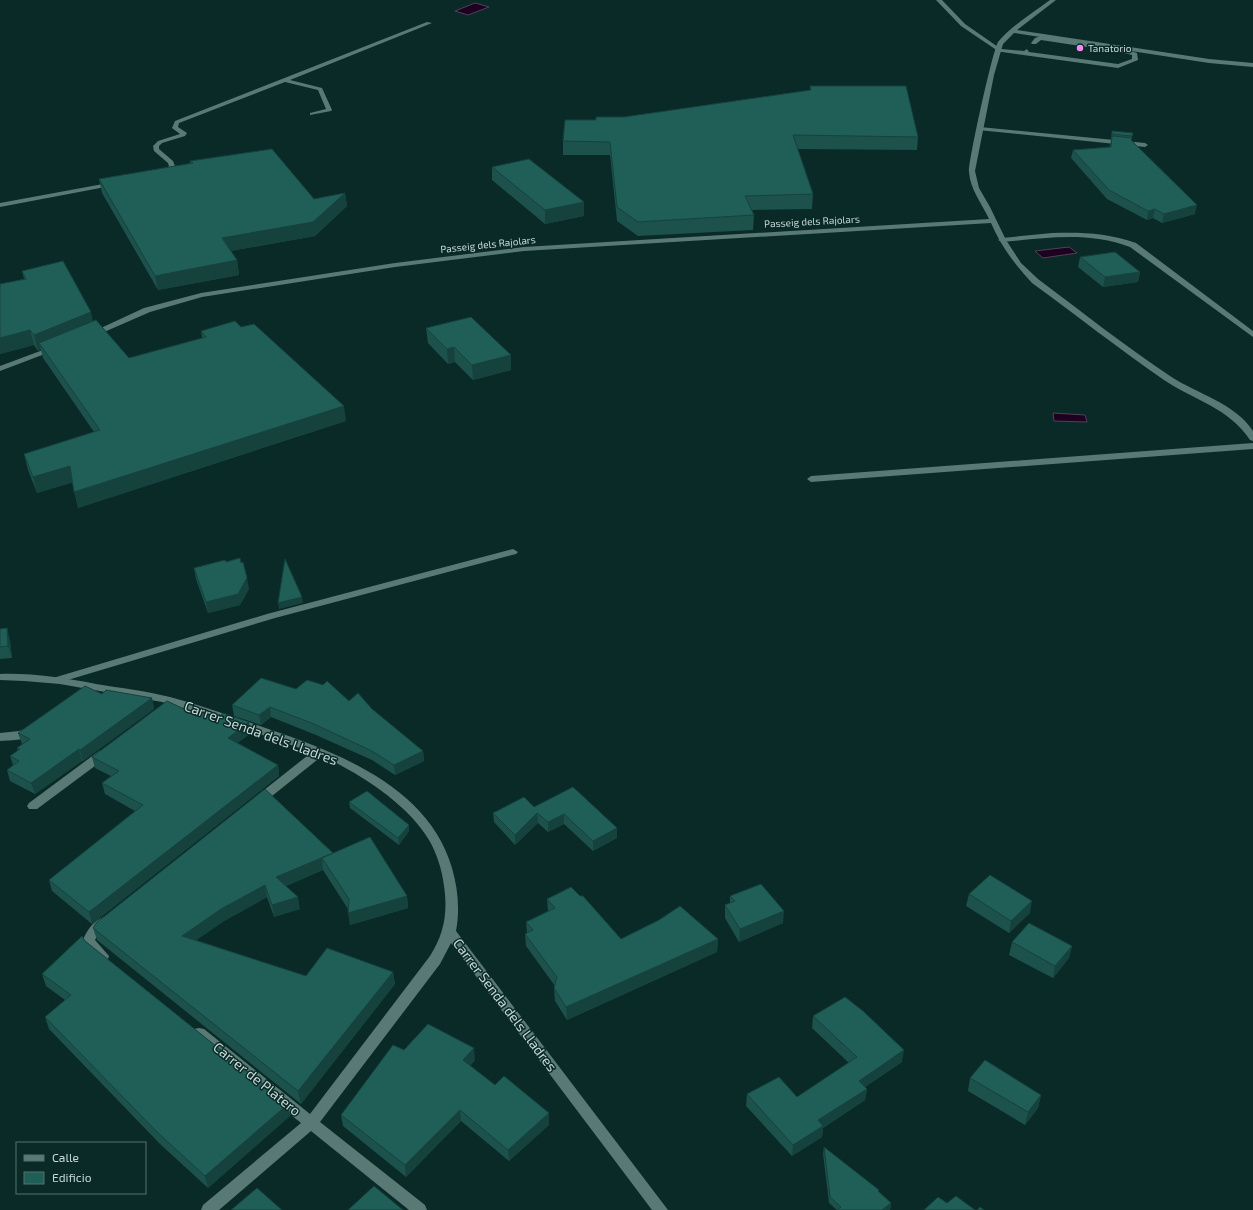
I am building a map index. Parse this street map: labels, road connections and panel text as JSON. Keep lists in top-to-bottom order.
{
  "streets": {
    "street": ["Passeig dels Rajolars", "Carrer Senda dels Lladres", "Carrer de Platero"]
  },
  "places": ["Tanatorio"],
  "legend": ["Calle", "Edificio"]
}
